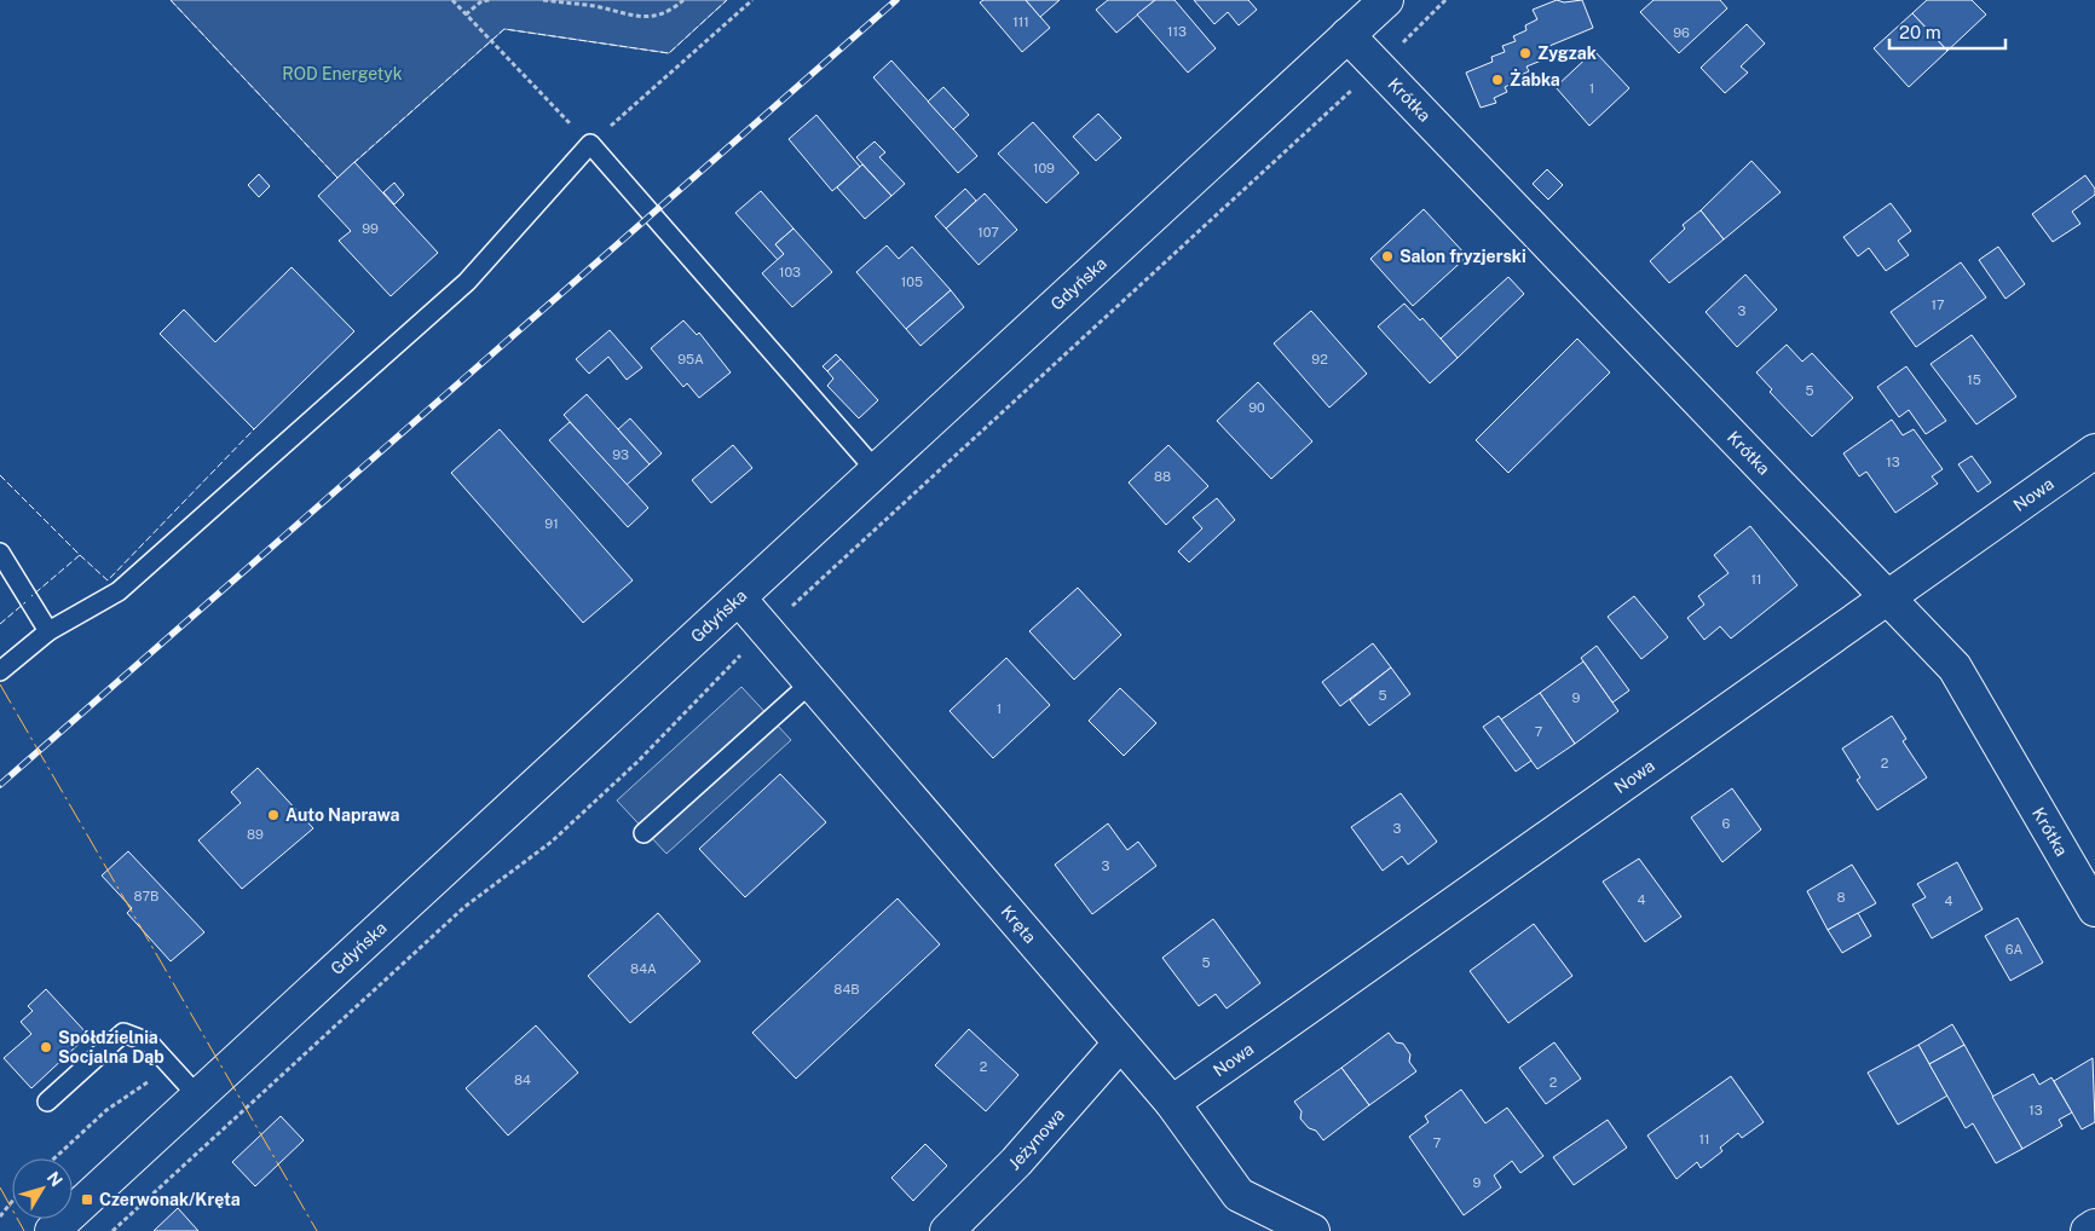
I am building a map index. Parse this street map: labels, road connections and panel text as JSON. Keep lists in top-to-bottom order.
{
  "streets": {
    "street": [
      "Krótka",
      "Gdyńska",
      "Nowa",
      "Kręta",
      "Jeżynowa"
    ]
  },
  "crossings": [
    ["Krótka", "Gdyńska"],
    ["Krótka", "Nowa"],
    ["Gdyńska", "Kręta"],
    ["Nowa", "Kręta"],
    ["Kręta", "Jeżynowa"]
  ],
  "parks": ["ROD Energetyk"],
  "places": {
    "other": [
      "Zygzak",
      "Żabka",
      "Salon fryzjerski",
      "Auto Naprawa",
      "Spółdzielnia Socjalna Dąb"
    ],
    "transit": ["Czerwonak/Kręta"]
  },
  "house_numbers": [
    "111",
    "113",
    "96",
    "1",
    "109",
    "99",
    "107",
    "103",
    "105",
    "17",
    "3",
    "95A",
    "92",
    "15",
    "5",
    "90",
    "93",
    "13",
    "88",
    "91",
    "11",
    "5",
    "9",
    "1",
    "7",
    "2",
    "6",
    "3",
    "89",
    "3",
    "87B",
    "8",
    "4",
    "4",
    "6A",
    "5",
    "84A",
    "84B",
    "2",
    "84",
    "2",
    "13",
    "11",
    "7",
    "9"
  ],
  "scale_bar": "20 m",
  "north": "top right"
}
